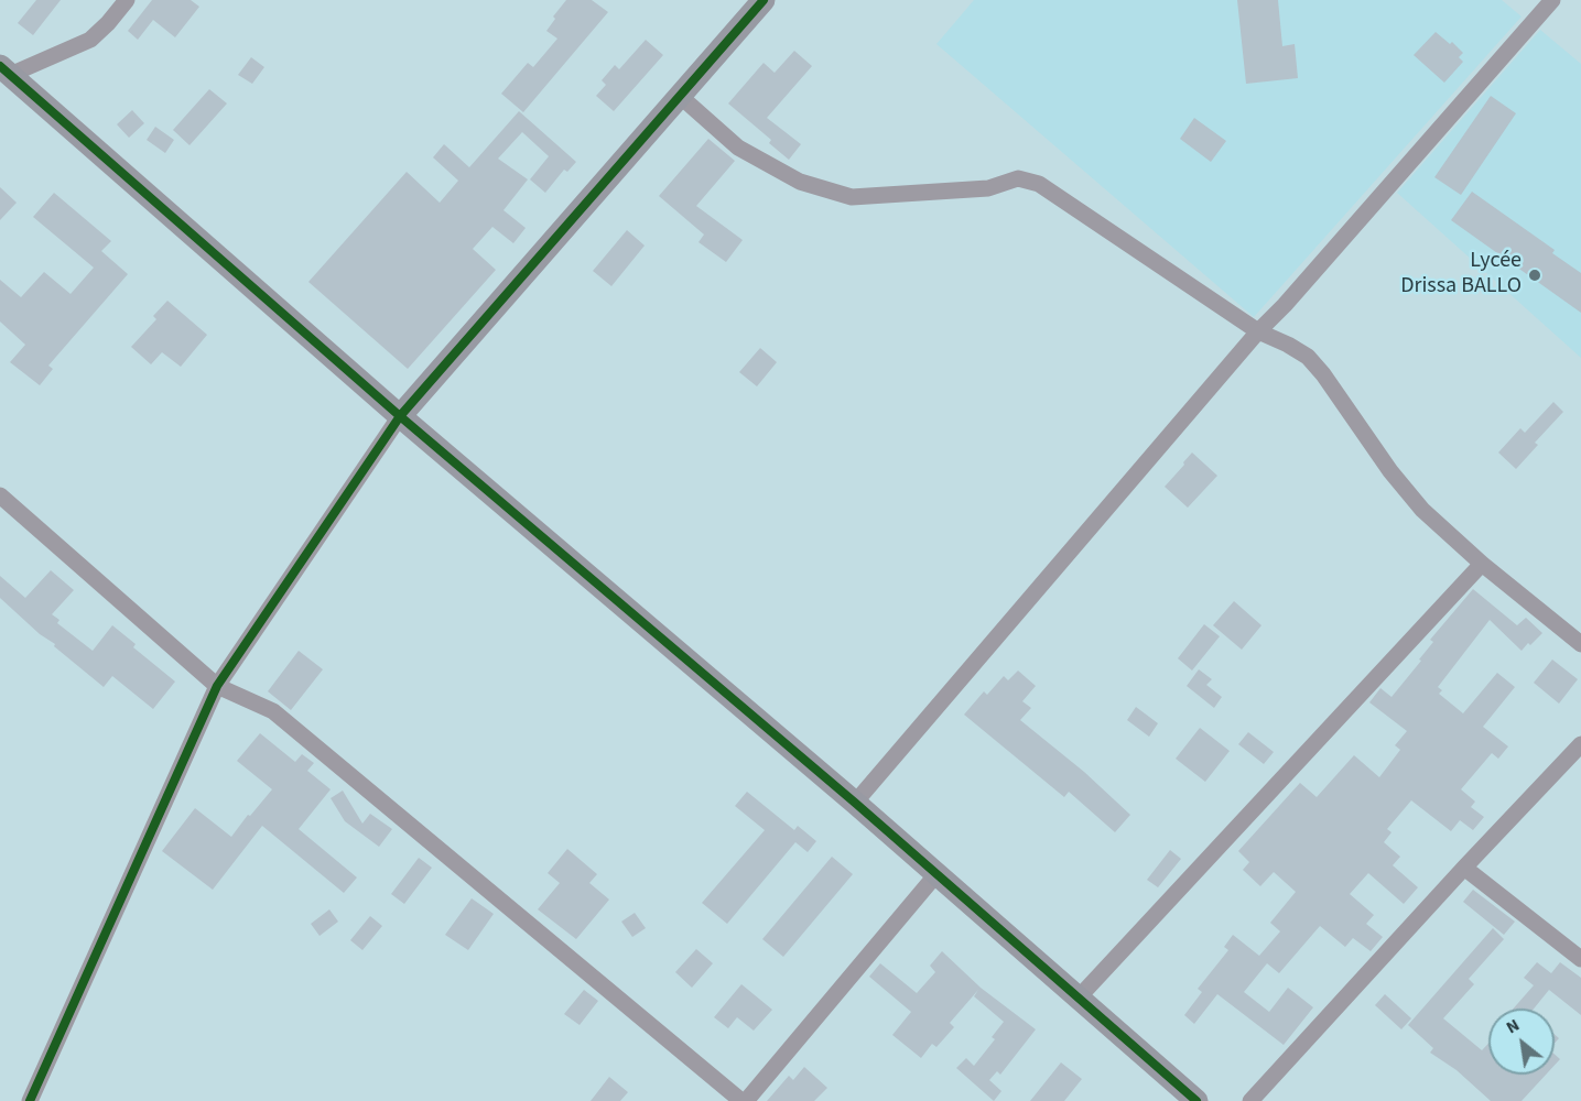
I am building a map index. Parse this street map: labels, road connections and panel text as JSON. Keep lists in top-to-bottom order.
{
  "places": ["Lycée Drissa BALLO"],
  "north": "top left"
}
